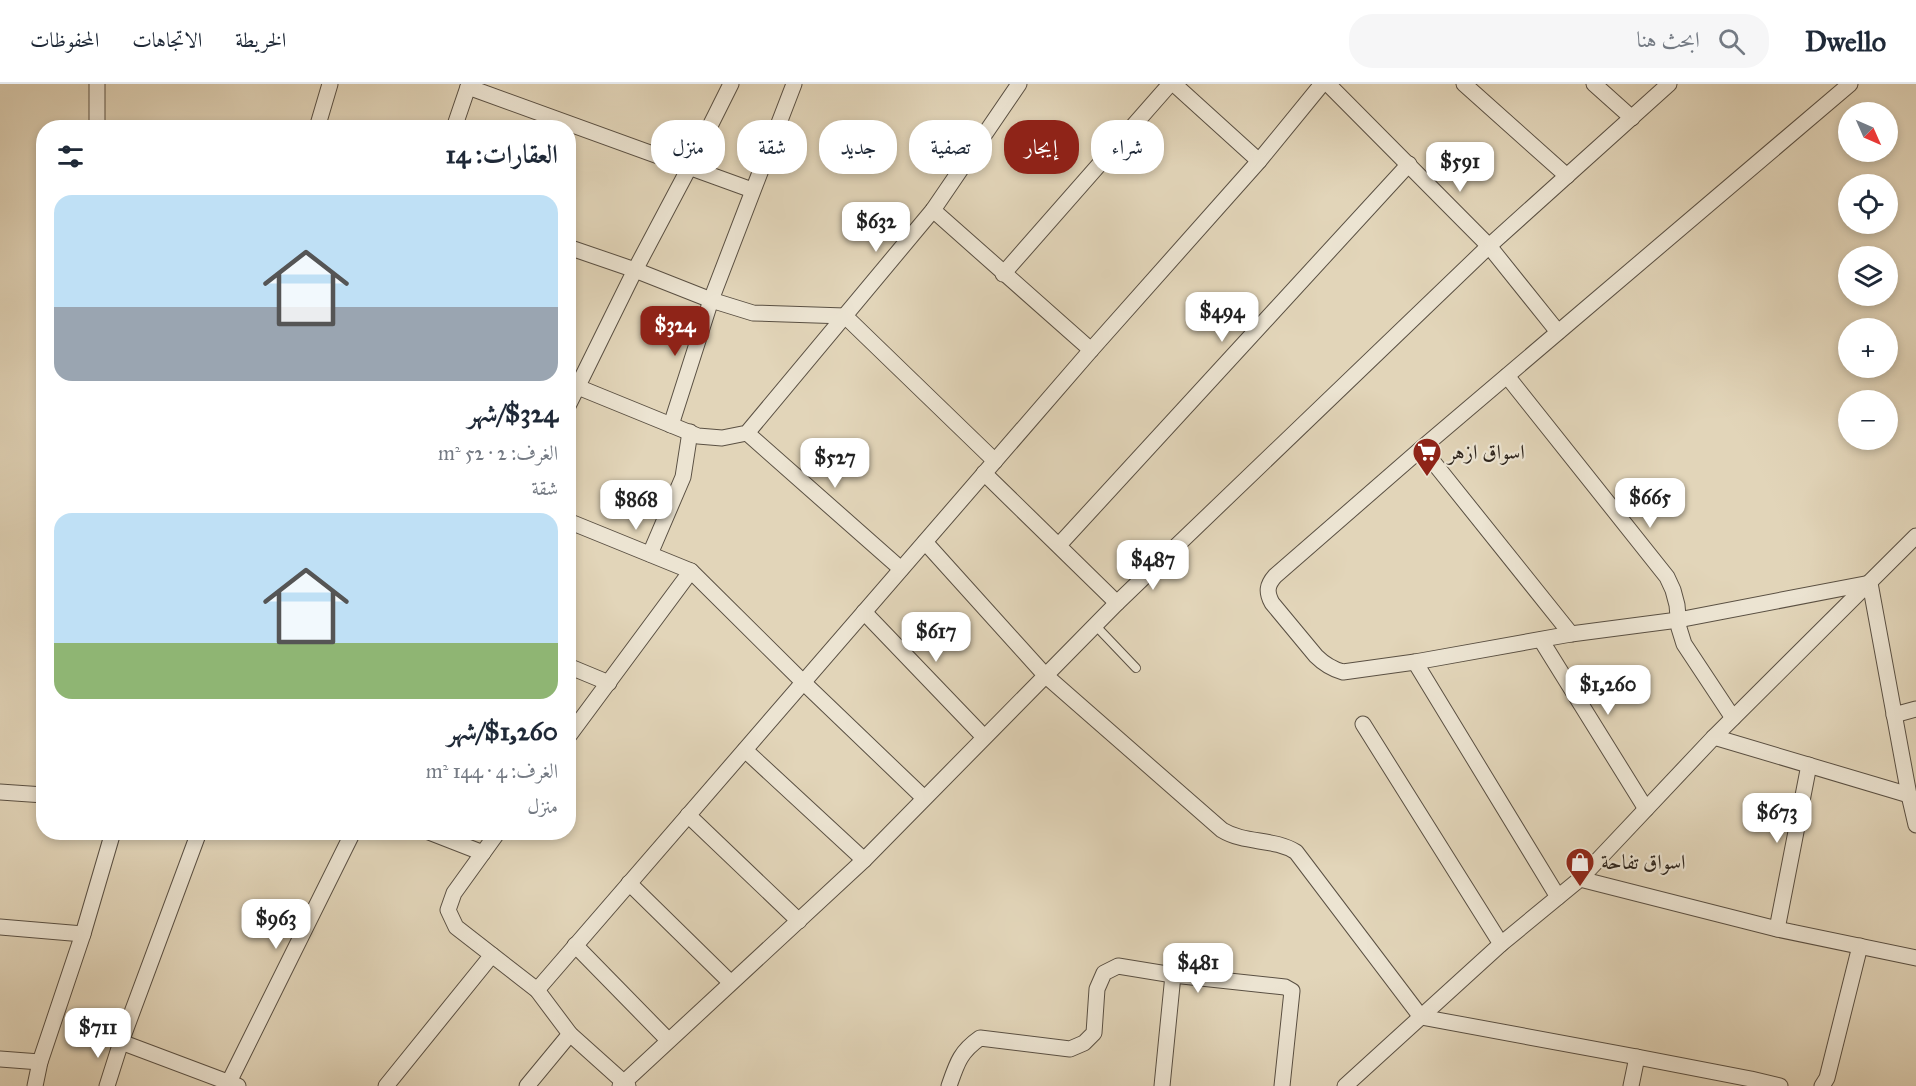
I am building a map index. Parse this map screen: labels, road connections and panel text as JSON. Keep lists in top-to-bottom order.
{
  "places": {
    "supermarket": ["اسواق ازهر"],
    "shop": ["اسواق تفاحة"]
  },
  "north": "bottom right",
  "page": {
    "header": "Dwello",
    "search": "ابحث هنا",
    "nav": ["الخريطة", "الاتجاهات", "المحفوظات"],
    "map_buttons": ["+", "−"],
    "chip": [
      "شراء",
      "إيجار",
      "تصفية",
      "جديد",
      "شقة",
      "منزل"
    ],
    "heading": "العقارات: 14",
    "price": [
      "$591",
      "$632",
      "$494",
      "$324",
      "$527",
      "$665",
      "$868",
      "$487",
      "$617",
      "$1,260",
      "$673",
      "$963",
      "$481",
      "$711"
    ],
    "list": [
      {
        "name": "$324/شهر",
        "note": "الغرف: 2 · 52 m² · شقة"
      },
      {
        "name": "$1,260/شهر",
        "note": "الغرف: 4 · 144 m² · منزل"
      }
    ]
  }
}
